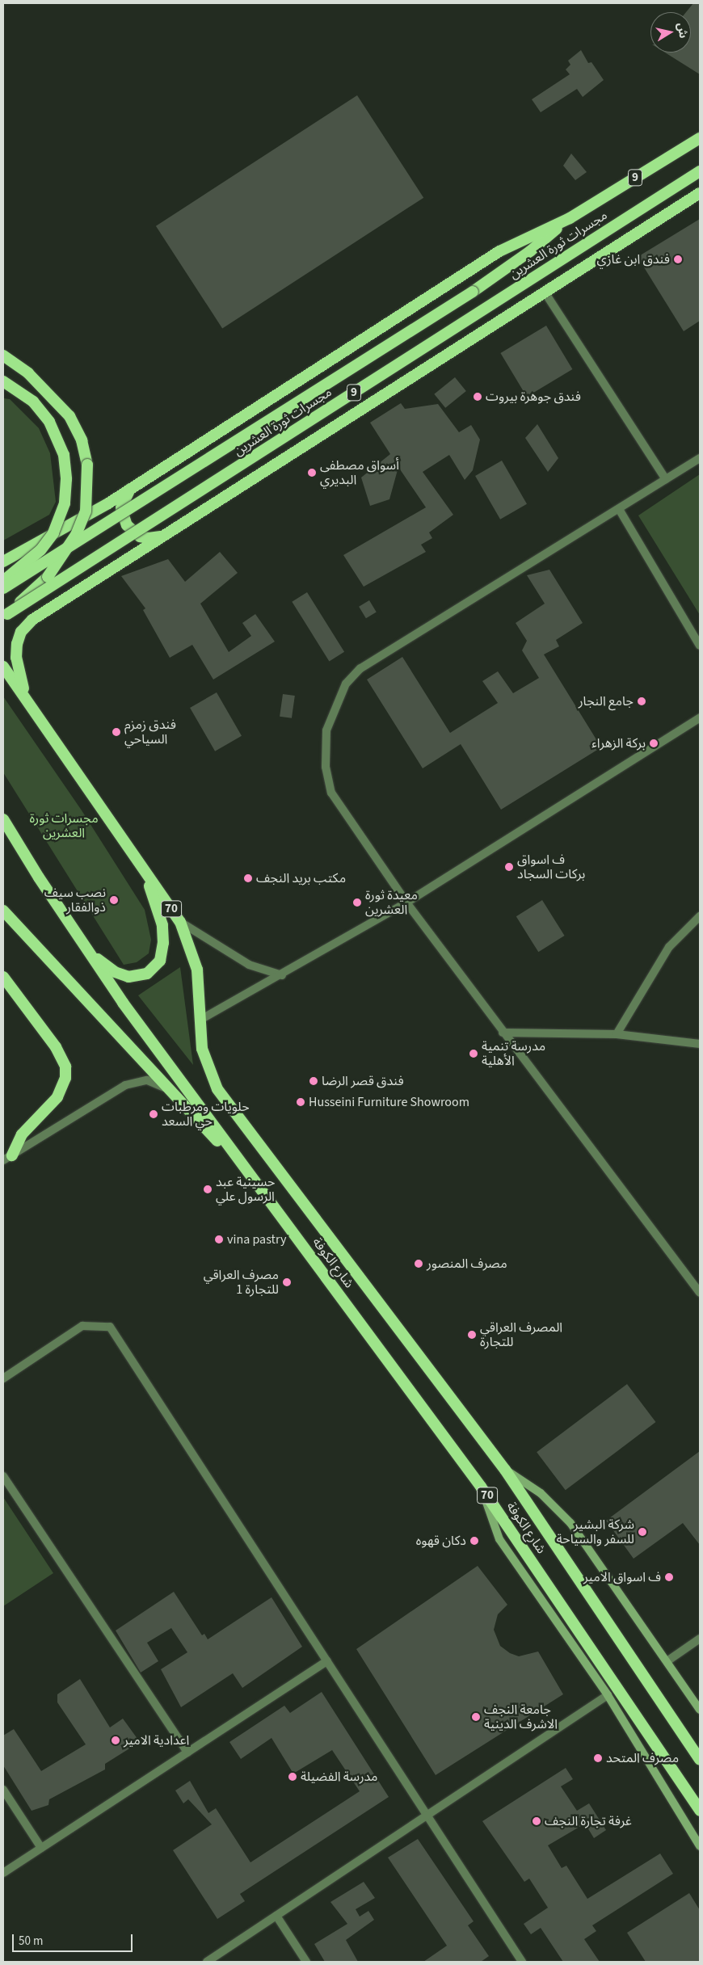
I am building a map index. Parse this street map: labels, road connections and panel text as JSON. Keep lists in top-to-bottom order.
{
  "streets": {
    "highway": [
      "9",
      "مجسرات ثورة العشرين",
      "70",
      "شارع الكوفة"
    ]
  },
  "crossings": [
    ["9", "مجسرات ثورة العشرين"],
    ["70", "شارع الكوفة"]
  ],
  "parks": ["مجسرات ثورة العشرين"],
  "places": [
    "فندق ابن غازي",
    "فندق جوهرة بيروت",
    "أسواق مصطفى البديري",
    "جامع النجار",
    "فندق زمزم السياحي",
    "بركة الزهراء",
    "ف اسواق بركات السجاد",
    "مكتب بريد النجف",
    "نصب سيف ذوالفقار",
    "معيدة ثورة العشرين",
    "مدرسة تنمية الأهلية",
    "فندق قصر الرضا",
    "Husseini Furniture Showroom",
    "حلويات ومرطبات حي السعد",
    "حسينية عبد الرسول علي",
    "vina pastry",
    "مصرف المنصور",
    "مصرف العراقي للتجارة 1",
    "المصرف العراقي للتجارة",
    "شركة البشير للسفر والسياحة",
    "دكان قهوه",
    "ف اسواق الامير",
    "جامعة النجف الاشرف الدينية",
    "اعدادية الامير",
    "مصرف المتحد",
    "مدرسة الفضيلة",
    "غرفة تجارة النجف"
  ],
  "scale_bar": "50 m",
  "north": "right"
}
